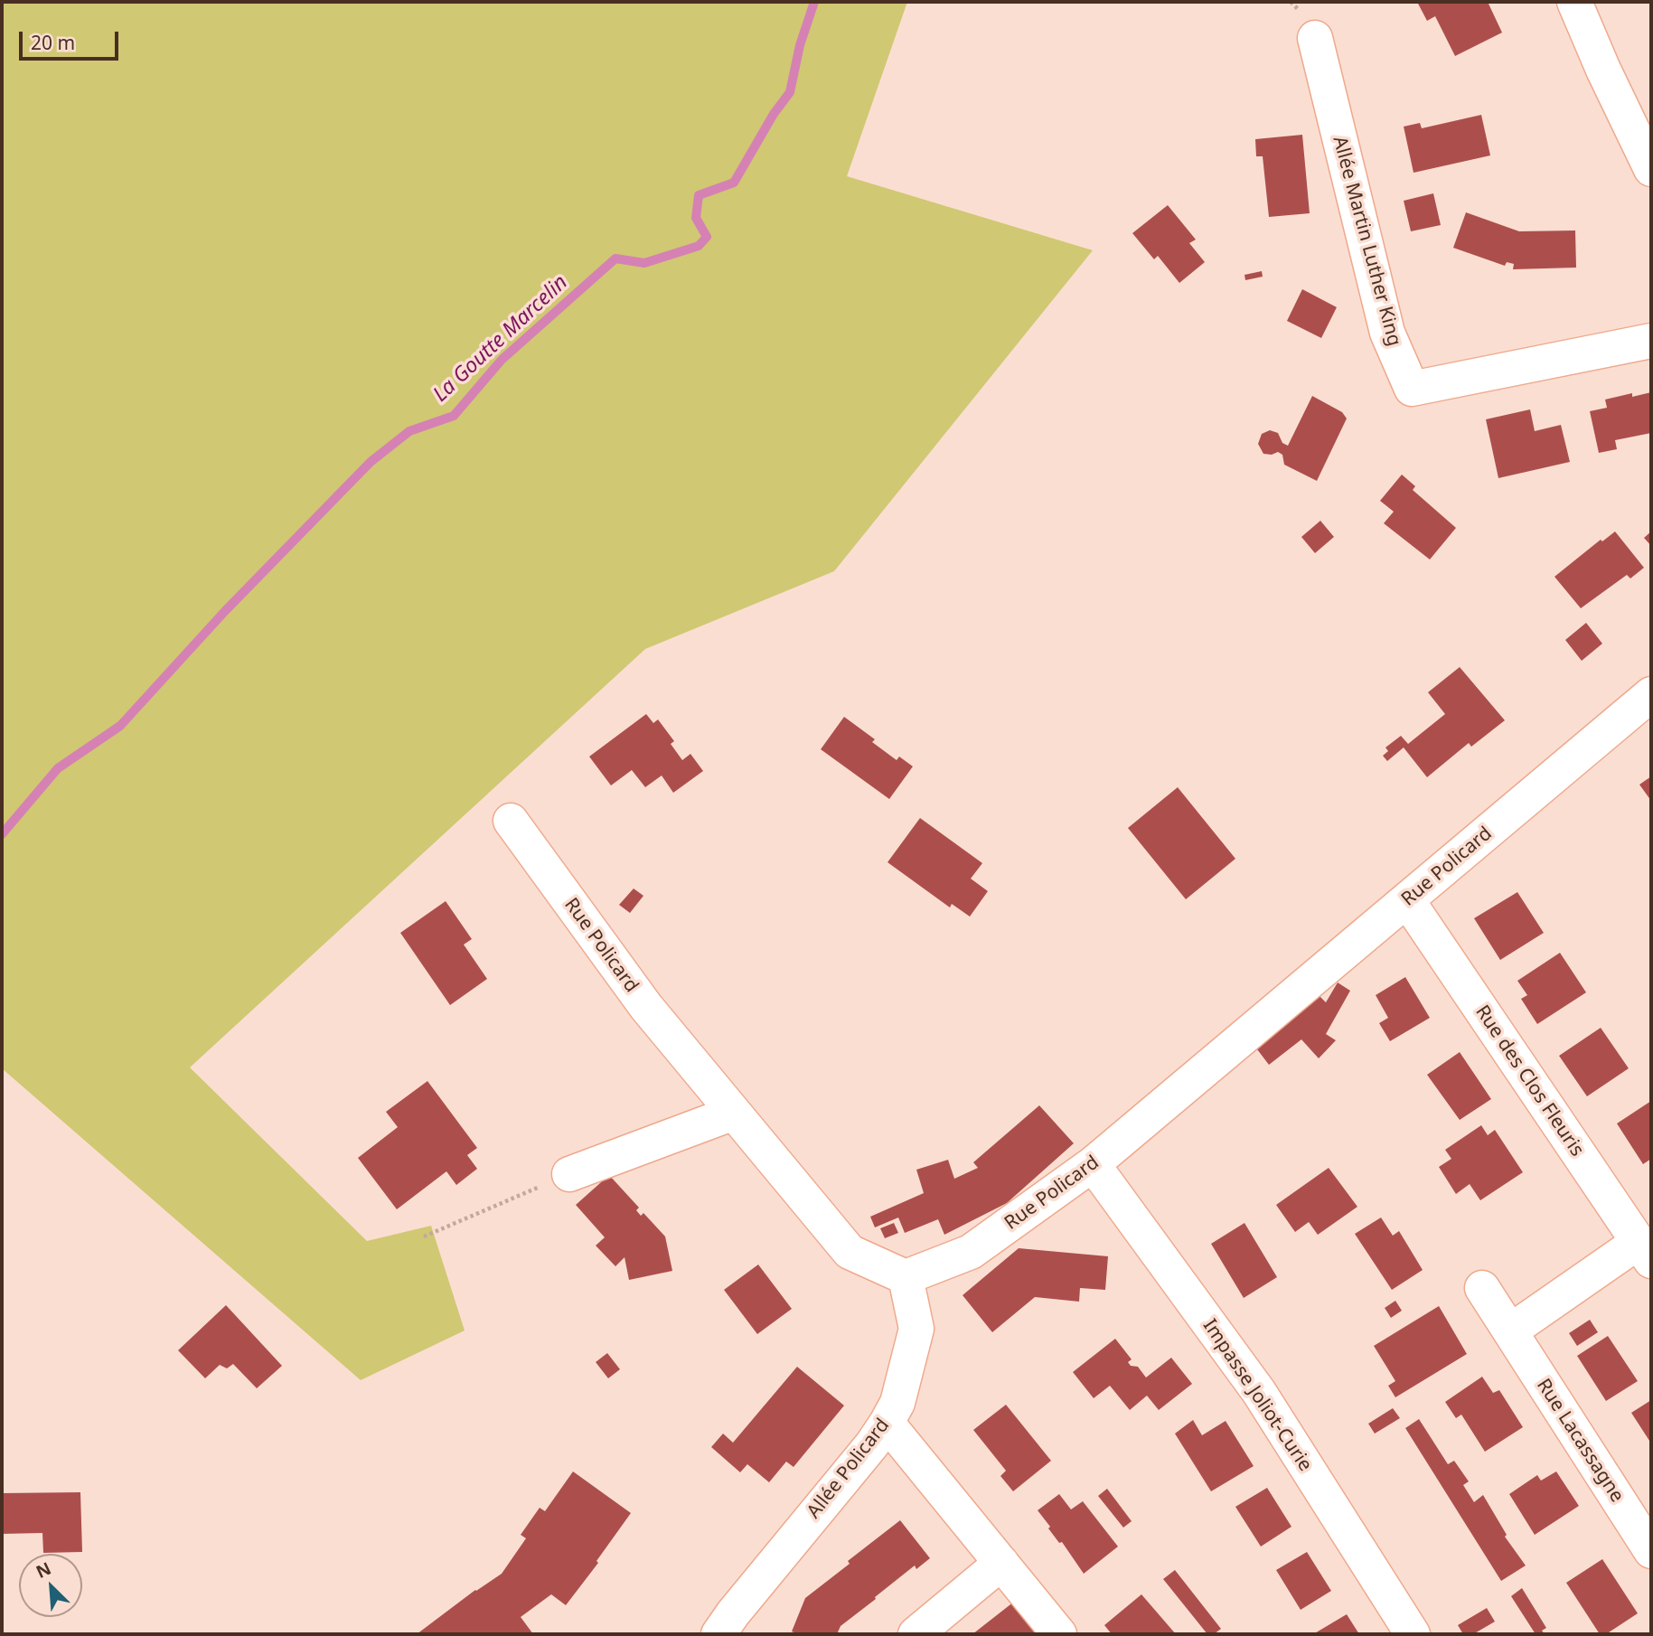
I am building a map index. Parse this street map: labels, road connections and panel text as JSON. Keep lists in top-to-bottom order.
{
  "streets": {
    "street": [
      "Allée Martin Luther King",
      "Rue Policard",
      "Rue des Clos Fleuris",
      "Impasse Joliot-Curie",
      "Rue Lacassagne",
      "Allée Policard"
    ]
  },
  "crossings": [
    ["Rue Policard", "Rue des Clos Fleuris"],
    ["Rue Policard", "Impasse Joliot-Curie"],
    ["Rue Policard", "Allée Policard"]
  ],
  "water": ["La Goutte Marcelin"],
  "scale_bar": "20 m",
  "north": "top left"
}
